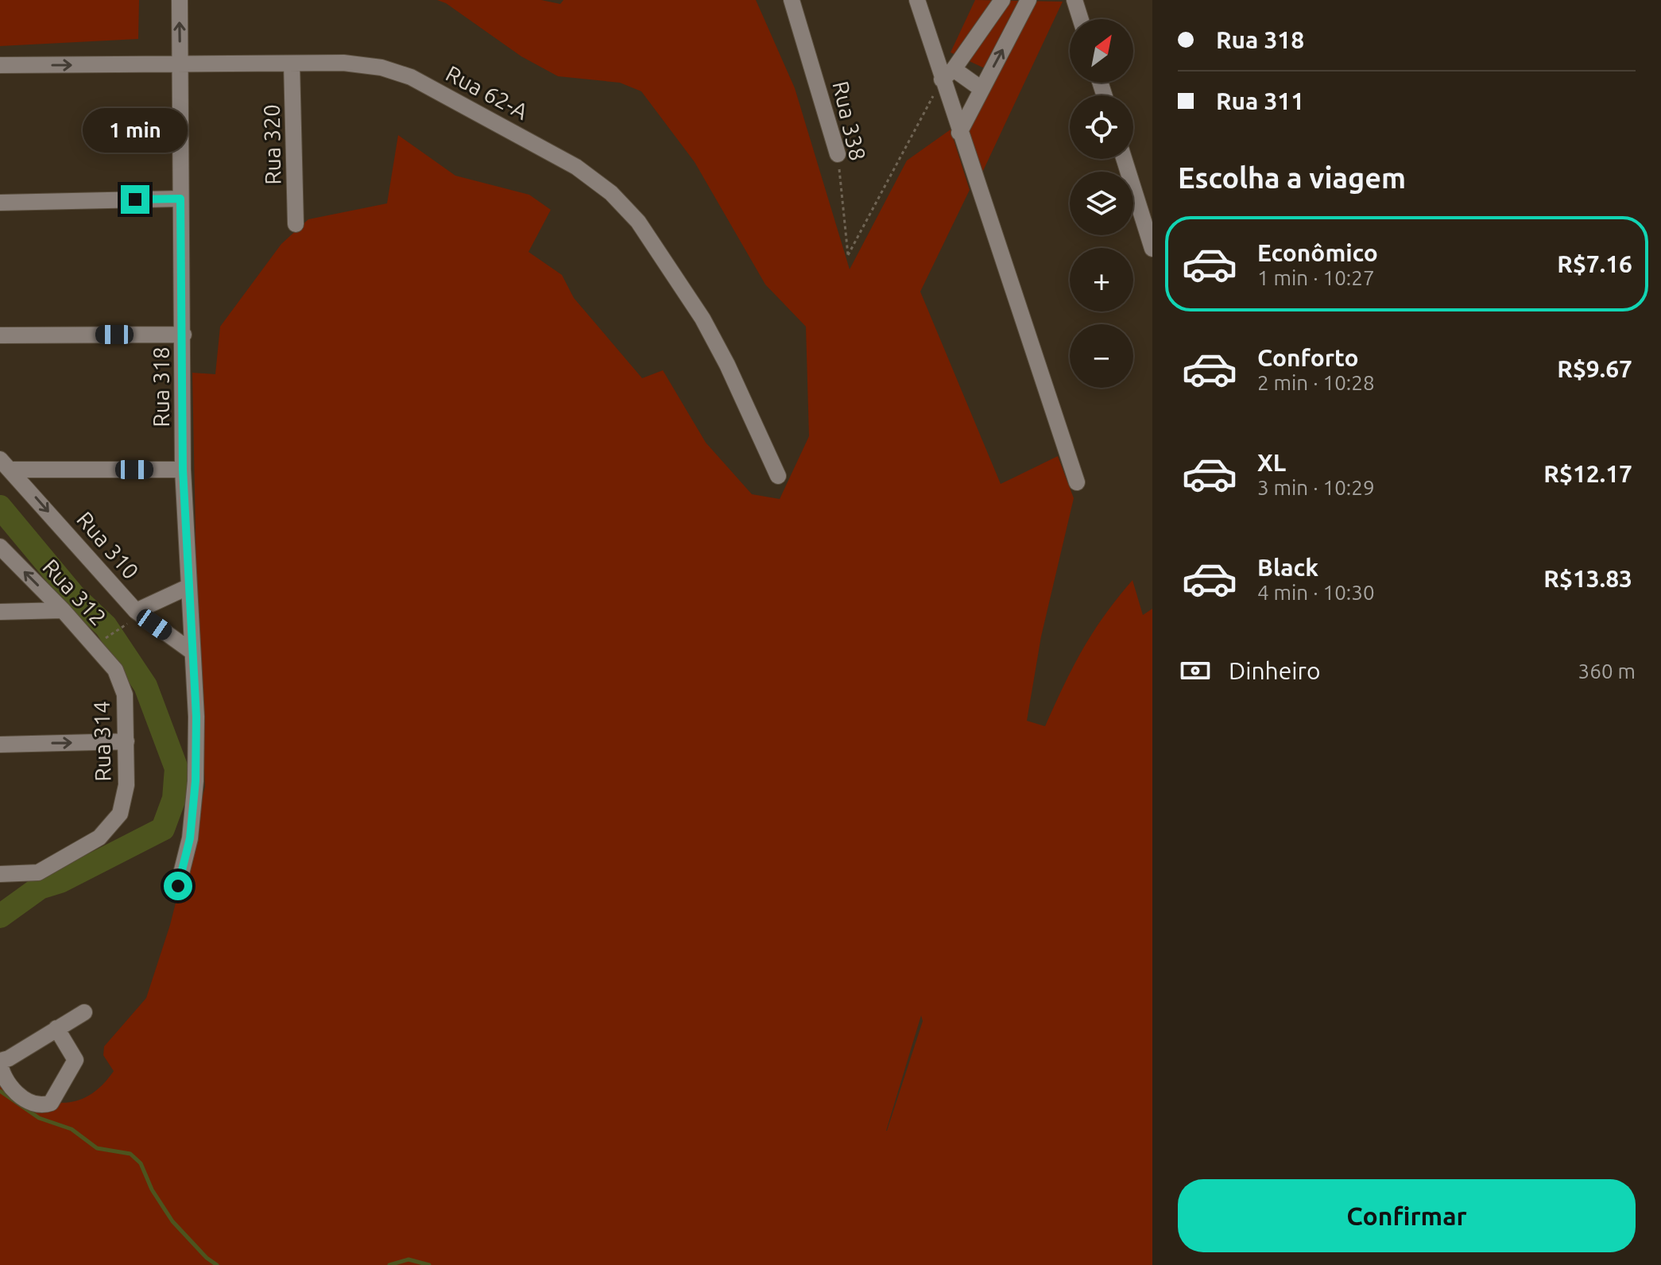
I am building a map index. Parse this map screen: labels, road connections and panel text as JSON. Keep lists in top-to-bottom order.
{
  "streets": {
    "street": [
      "Rua 62-A",
      "Rua 338",
      "Rua 320",
      "Rua 318",
      "Rua 310",
      "Rua 312",
      "Rua 314"
    ]
  },
  "crossings": [
    ["Rua 62-A", "Rua 320"],
    ["Rua 62-A", "Rua 318"],
    ["Rua 318", "Rua 310"],
    ["Rua 312", "Rua 314"]
  ],
  "one_way": ["Rua 310", "Rua 312"],
  "north": "top right",
  "page": {
    "banner": ["Rua 318", "Rua 311"],
    "map_buttons": ["+", "−"],
    "bubble": "1 min",
    "heading": "Escolha a viagem",
    "list": [
      {
        "name": "Econômico",
        "note": "1 min · 10:27",
        "value": "R$7.16"
      },
      {
        "name": "Conforto",
        "note": "2 min · 10:28",
        "value": "R$9.67"
      },
      {
        "name": "XL",
        "note": "3 min · 10:29",
        "value": "R$12.17"
      },
      {
        "name": "Black",
        "note": "4 min · 10:30",
        "value": "R$13.83"
      }
    ],
    "pay": ["Dinheiro", "360 m"],
    "buttons": "Confirmar"
  }
}
